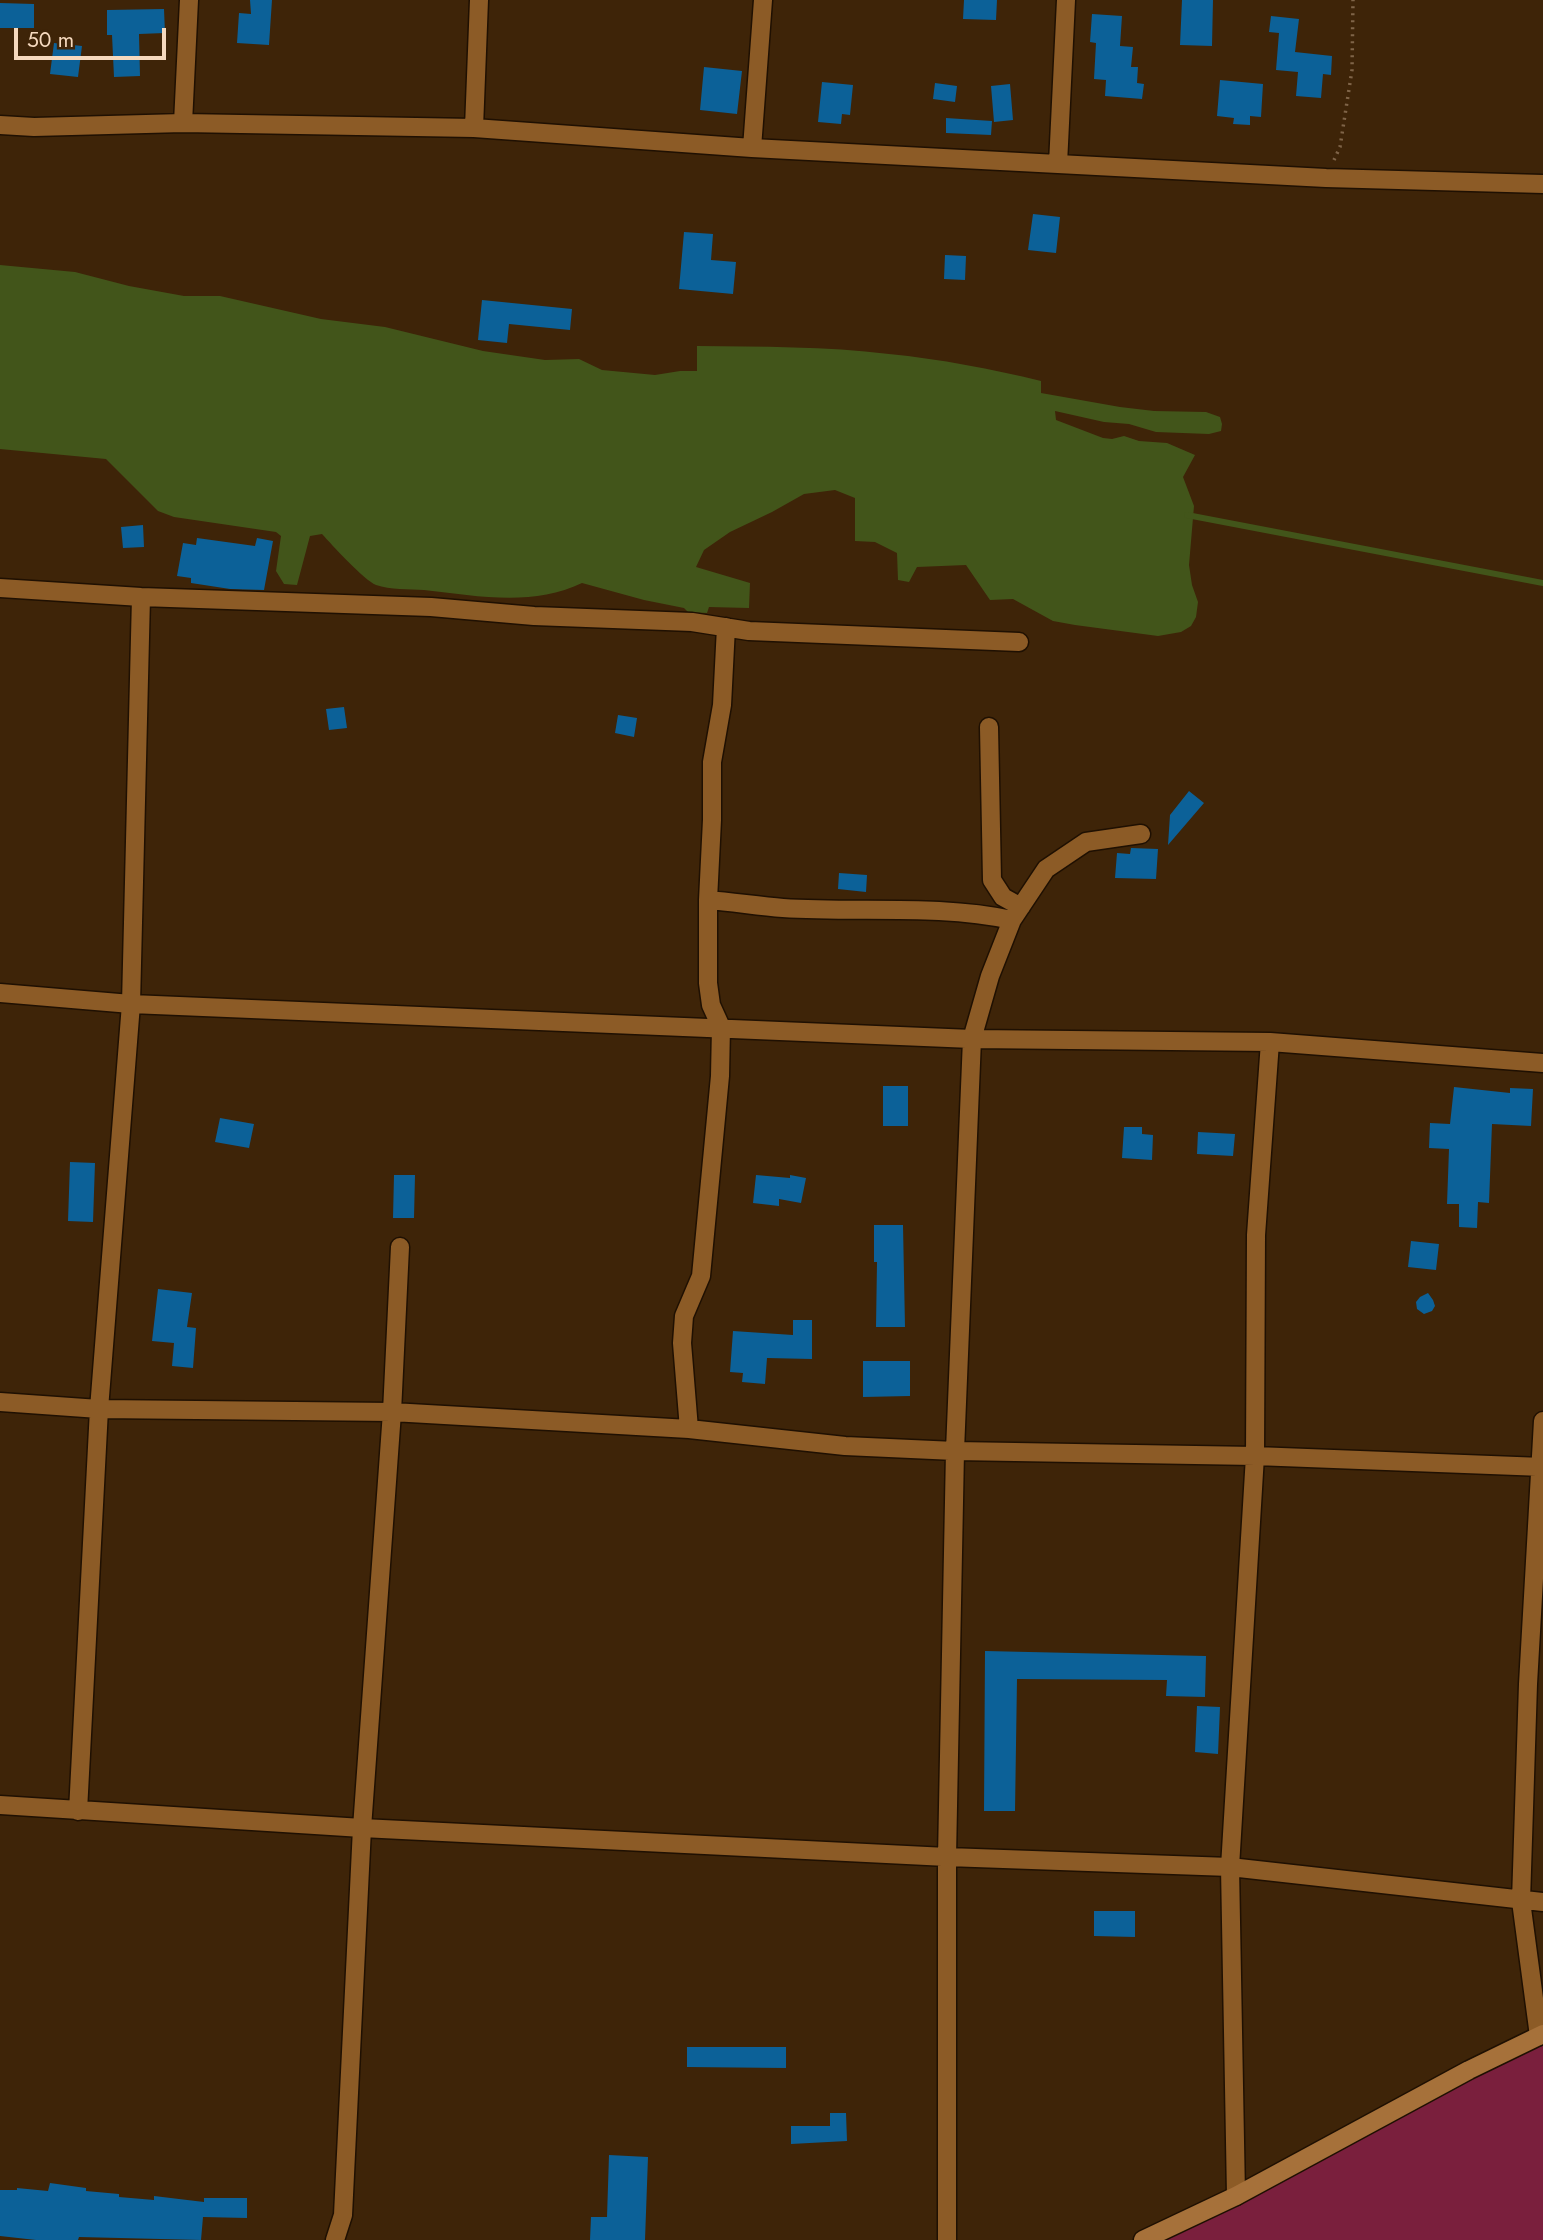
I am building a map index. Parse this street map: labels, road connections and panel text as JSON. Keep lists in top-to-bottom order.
{
  "scale_bar": "50 m"
}
